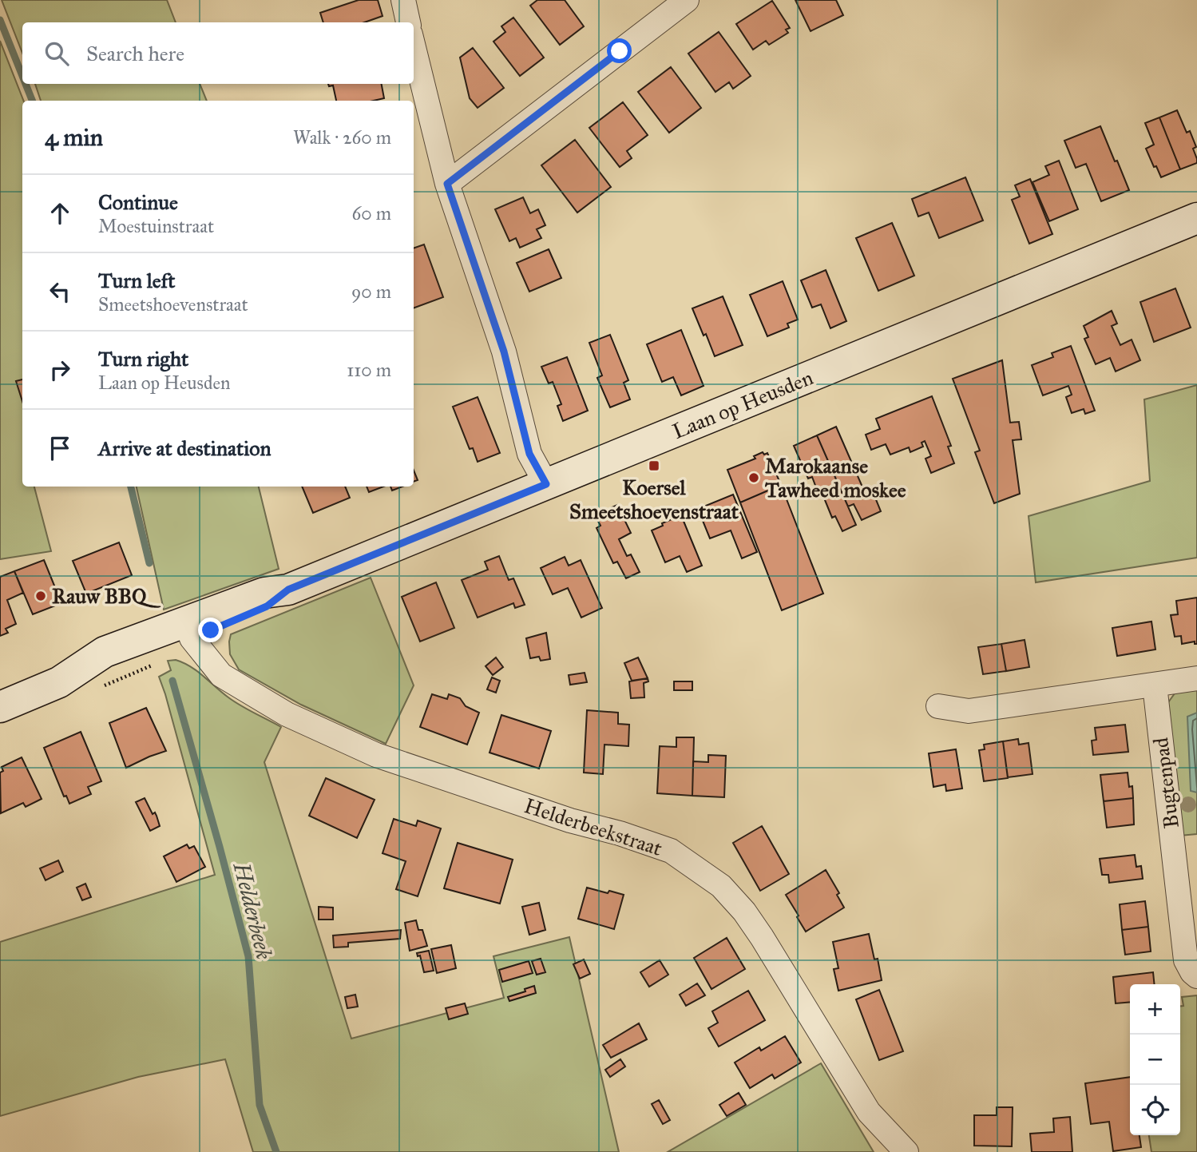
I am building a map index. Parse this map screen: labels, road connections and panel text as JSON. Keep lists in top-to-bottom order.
{
  "streets": {
    "street": ["Laan op Heusden", "Bugtenpad", "Helderbeekstraat"]
  },
  "crossings": [
    ["Laan op Heusden", "Helderbeekstraat"]
  ],
  "water": ["Helderbeek"],
  "places": {
    "transit": ["Koersel Smeetshoevenstraat"],
    "other": ["Marokaanse Tawheed moskee", "Rauw BBQ"]
  },
  "page": {
    "search": "Search here",
    "heading": ["4 min", "Walk · 260 m"],
    "list": [
      ["Continue", "Moestuinstraat", "60 m"],
      ["Turn left", "Smeetshoevenstraat", "90 m"],
      ["Turn right", "Laan op Heusden", "110 m"],
      "Arrive at destination"
    ],
    "map_buttons": ["+", "−"]
  }
}
